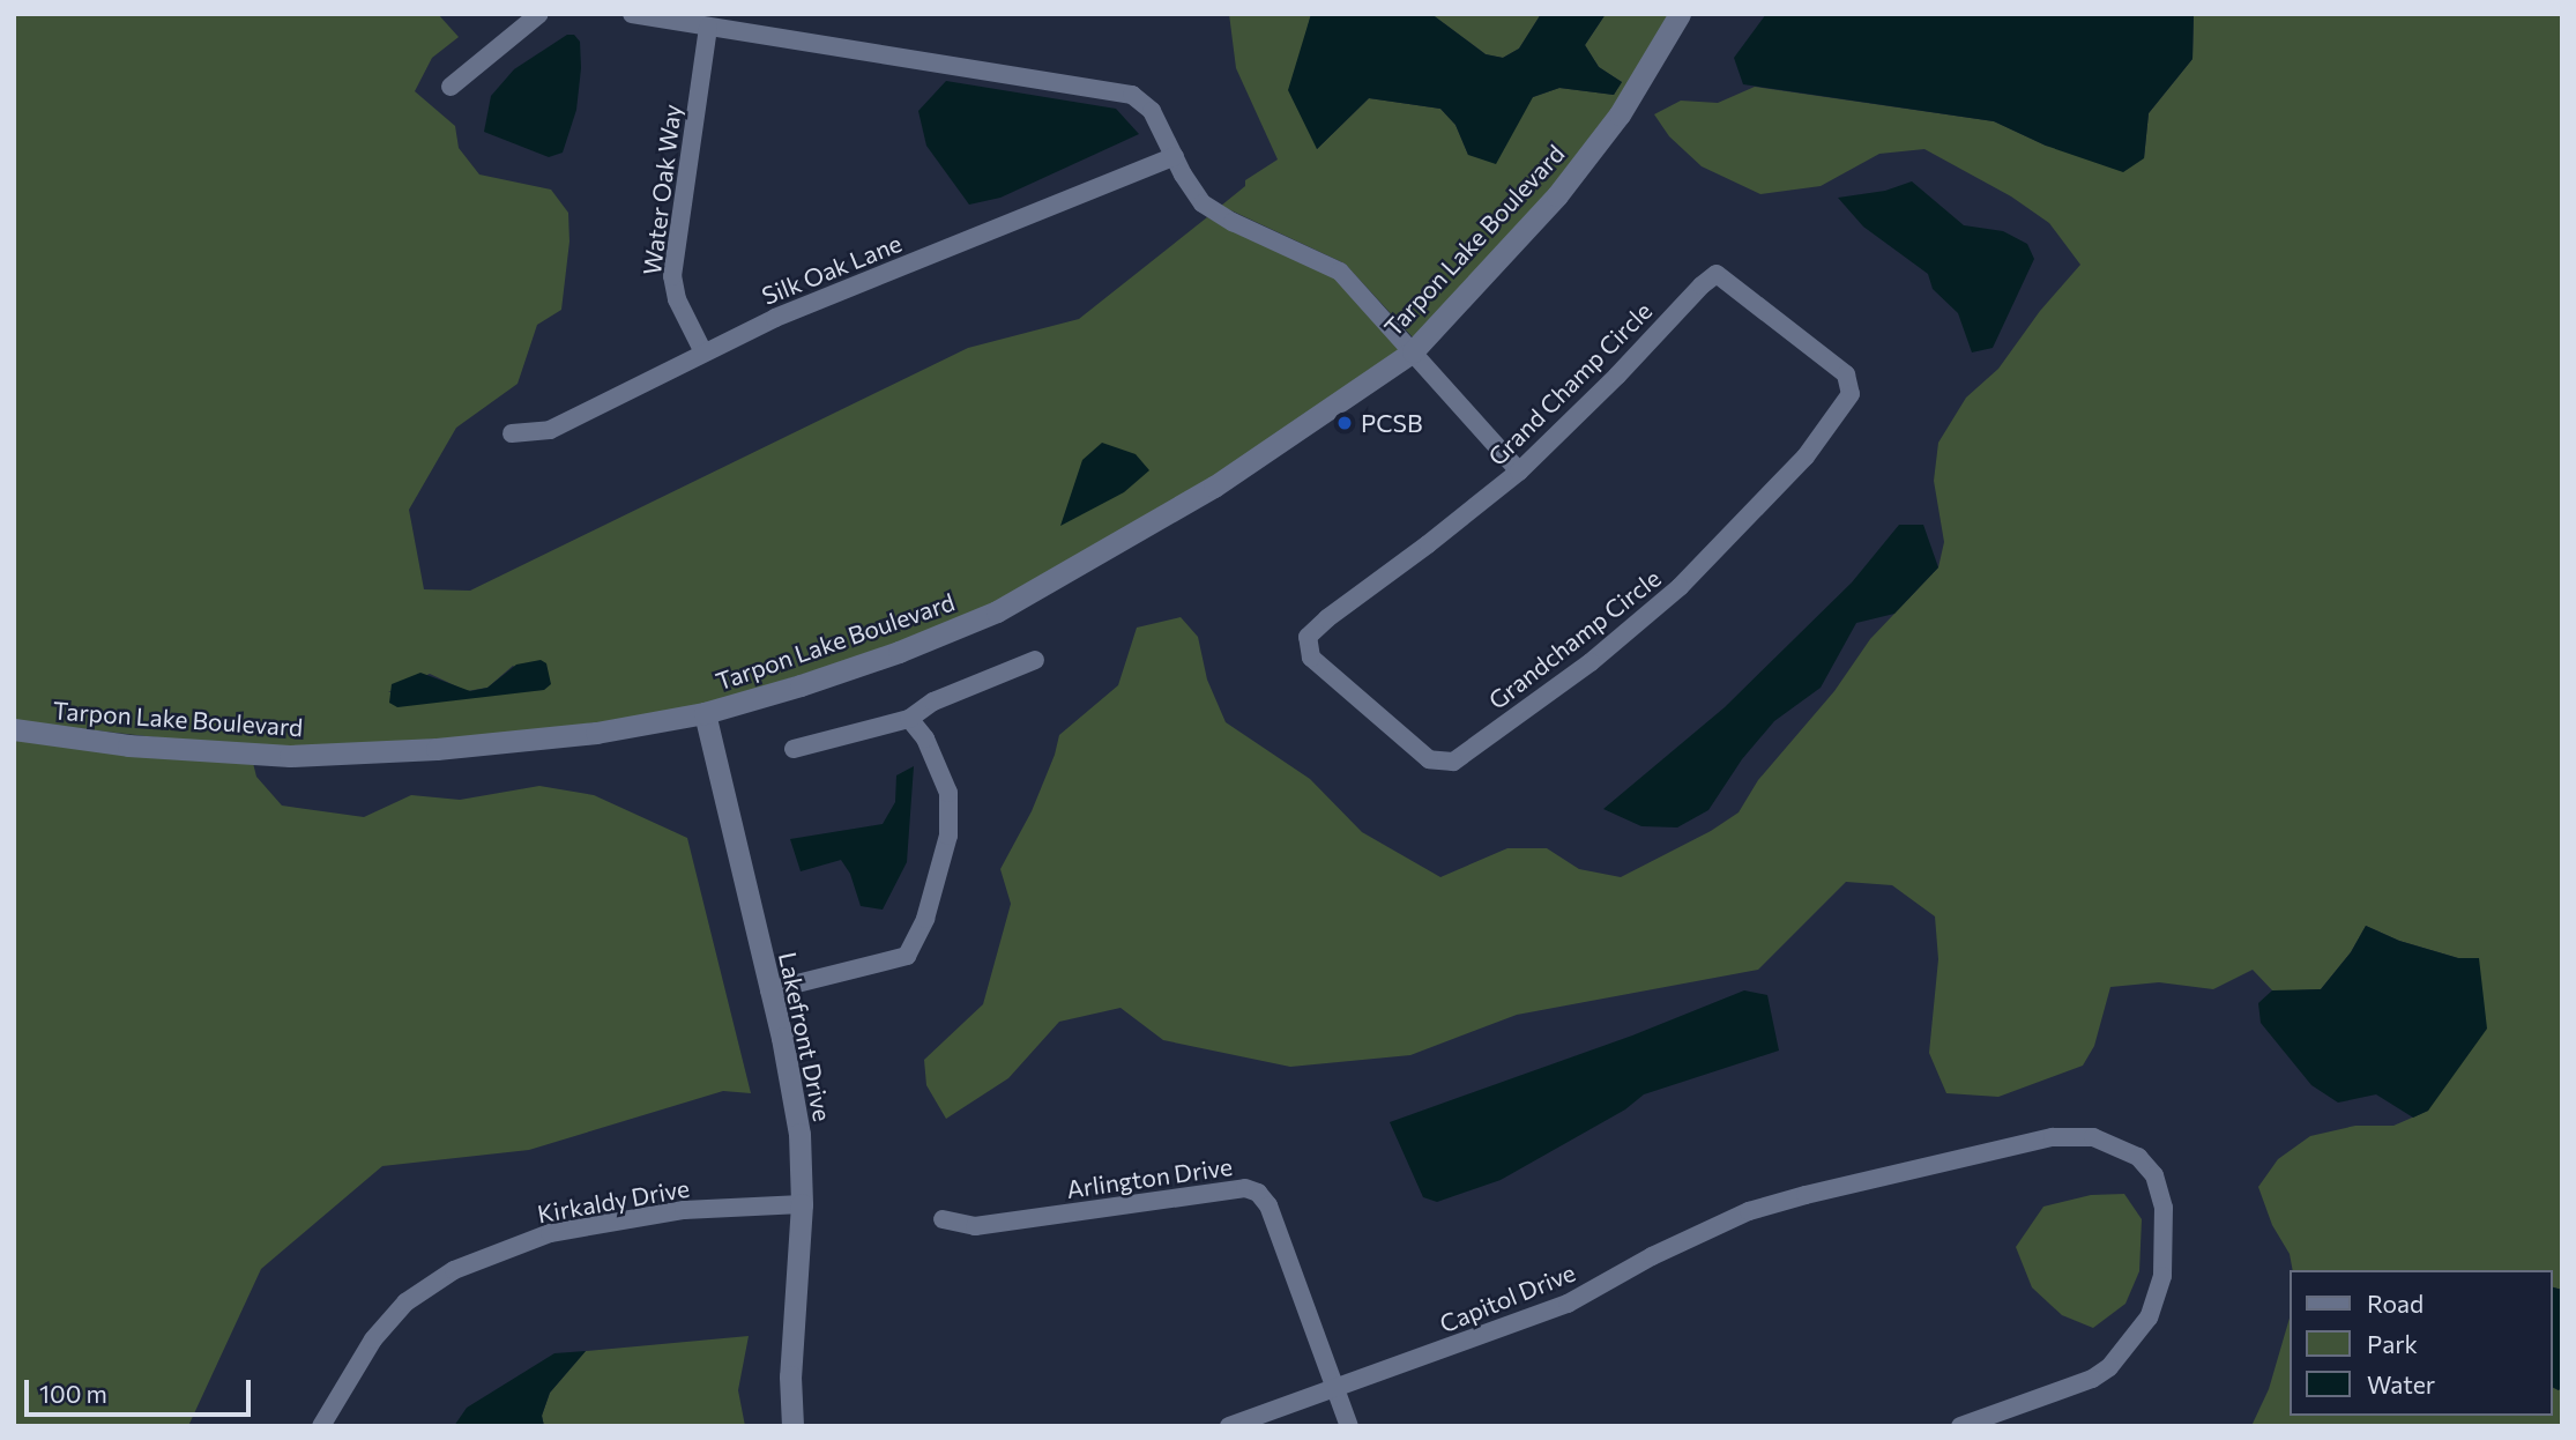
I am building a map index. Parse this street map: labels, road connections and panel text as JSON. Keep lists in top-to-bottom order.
{
  "streets": {
    "street": [
      "Water Oak Way",
      "Tarpon Lake Boulevard",
      "Silk Oak Lane",
      "Grand Champ Circle",
      "Grandchamp Circle",
      "Lakefront Drive",
      "Arlington Drive",
      "Kirkaldy Drive",
      "Capitol Drive"
    ]
  },
  "crossings": [
    ["Water Oak Way", "Silk Oak Lane"],
    ["Tarpon Lake Boulevard", "Lakefront Drive"],
    ["Grand Champ Circle", "Grandchamp Circle"],
    ["Lakefront Drive", "Kirkaldy Drive"],
    ["Arlington Drive", "Capitol Drive"]
  ],
  "places": ["PCSB"],
  "legend": ["Road", "Park", "Water"],
  "scale_bar": "100 m"
}
